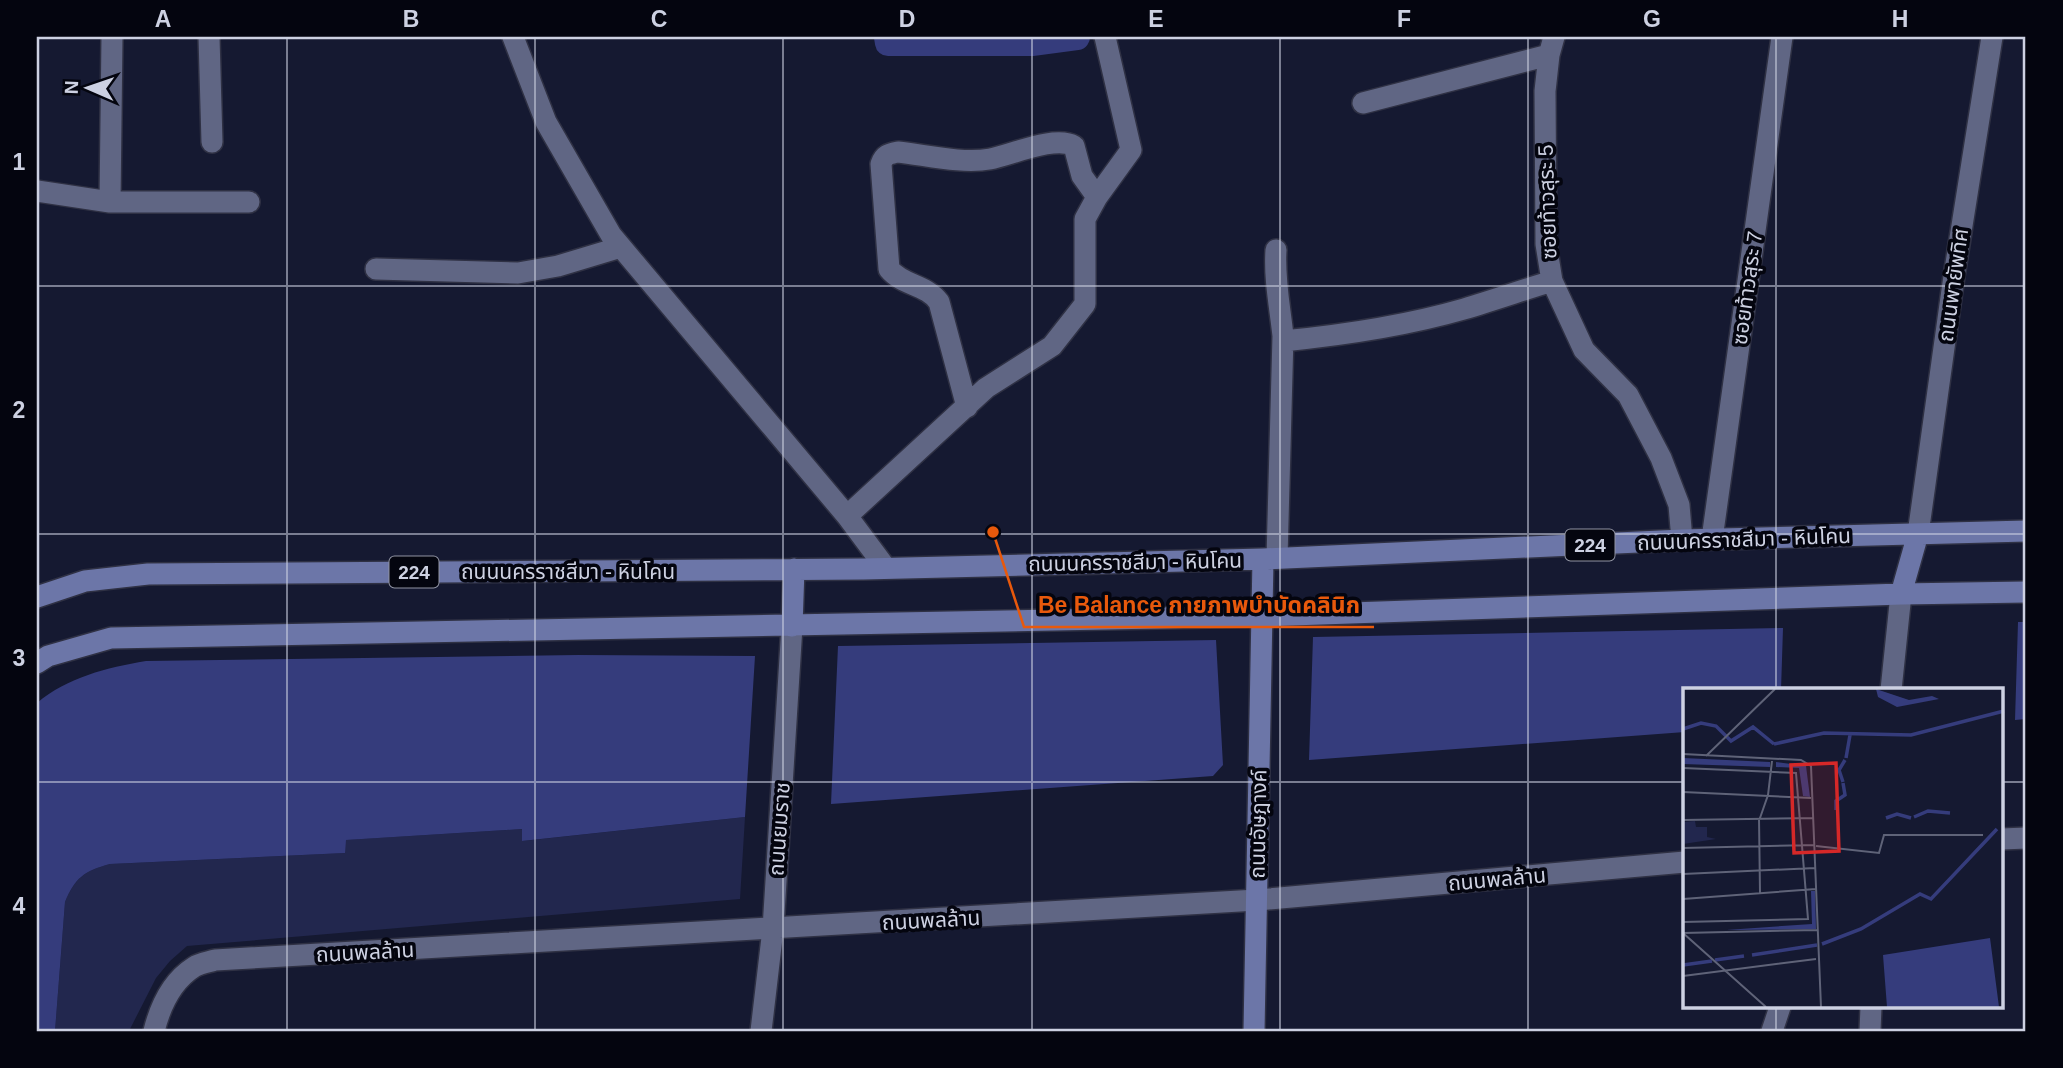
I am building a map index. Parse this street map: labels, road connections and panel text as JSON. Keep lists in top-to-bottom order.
{
  "streets": {
    "main road": ["ถนนนครราชสีมา - หินโคน", "224", "ถนนอัษฎางค์"],
    "street": [
      "ซอยท้าวสุระ 5",
      "ถนนพายัพทิศ",
      "ซอยท้าวสุระ 7",
      "ถนนยมราช",
      "ถนนพลล้าน"
    ]
  },
  "crossings": [
    ["ซอยท้าวสุระ 5", "ถนนนครราชสีมา - หินโคน"],
    ["ถนนพายัพทิศ", "ถนนนครราชสีมา - หินโคน"],
    ["ซอยท้าวสุระ 7", "ถนนนครราชสีมา - หินโคน"],
    ["ถนนนครราชสีมา - หินโคน", "ถนนอัษฎางค์"],
    ["ถนนอัษฎางค์", "ถนนพลล้าน"],
    ["ถนนยมราช", "ถนนพลล้าน"]
  ],
  "places": ["Be Balance กายภาพบำบัดคลินิก"],
  "north": "left",
  "grid": {
    "columns": [
      "A",
      "B",
      "C",
      "D",
      "E",
      "F",
      "G",
      "H"
    ],
    "rows": [
      "1",
      "2",
      "3",
      "4"
    ]
  }
}
